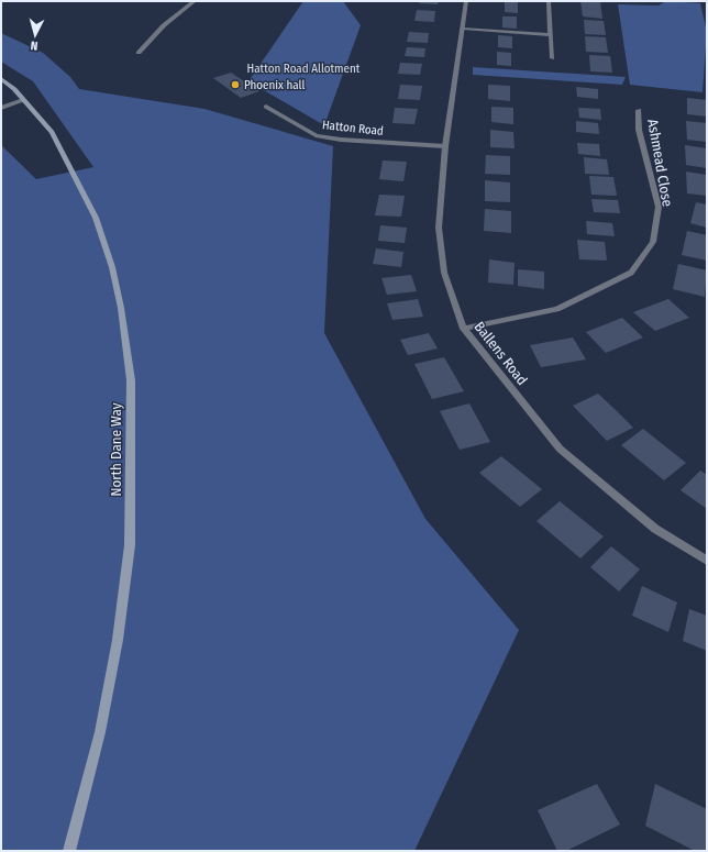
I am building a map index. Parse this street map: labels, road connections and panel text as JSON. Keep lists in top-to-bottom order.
{
  "streets": {
    "street": [
      "Hatton Road",
      "Ashmead Close",
      "Ballens Road",
      "North Dane Way"
    ]
  },
  "crossings": [
    ["Hatton Road", "Ballens Road"],
    ["Ashmead Close", "Ballens Road"]
  ],
  "parks": ["Hatton Road Allotment"],
  "places": ["Phoenix hall"],
  "north": "bottom"
}
